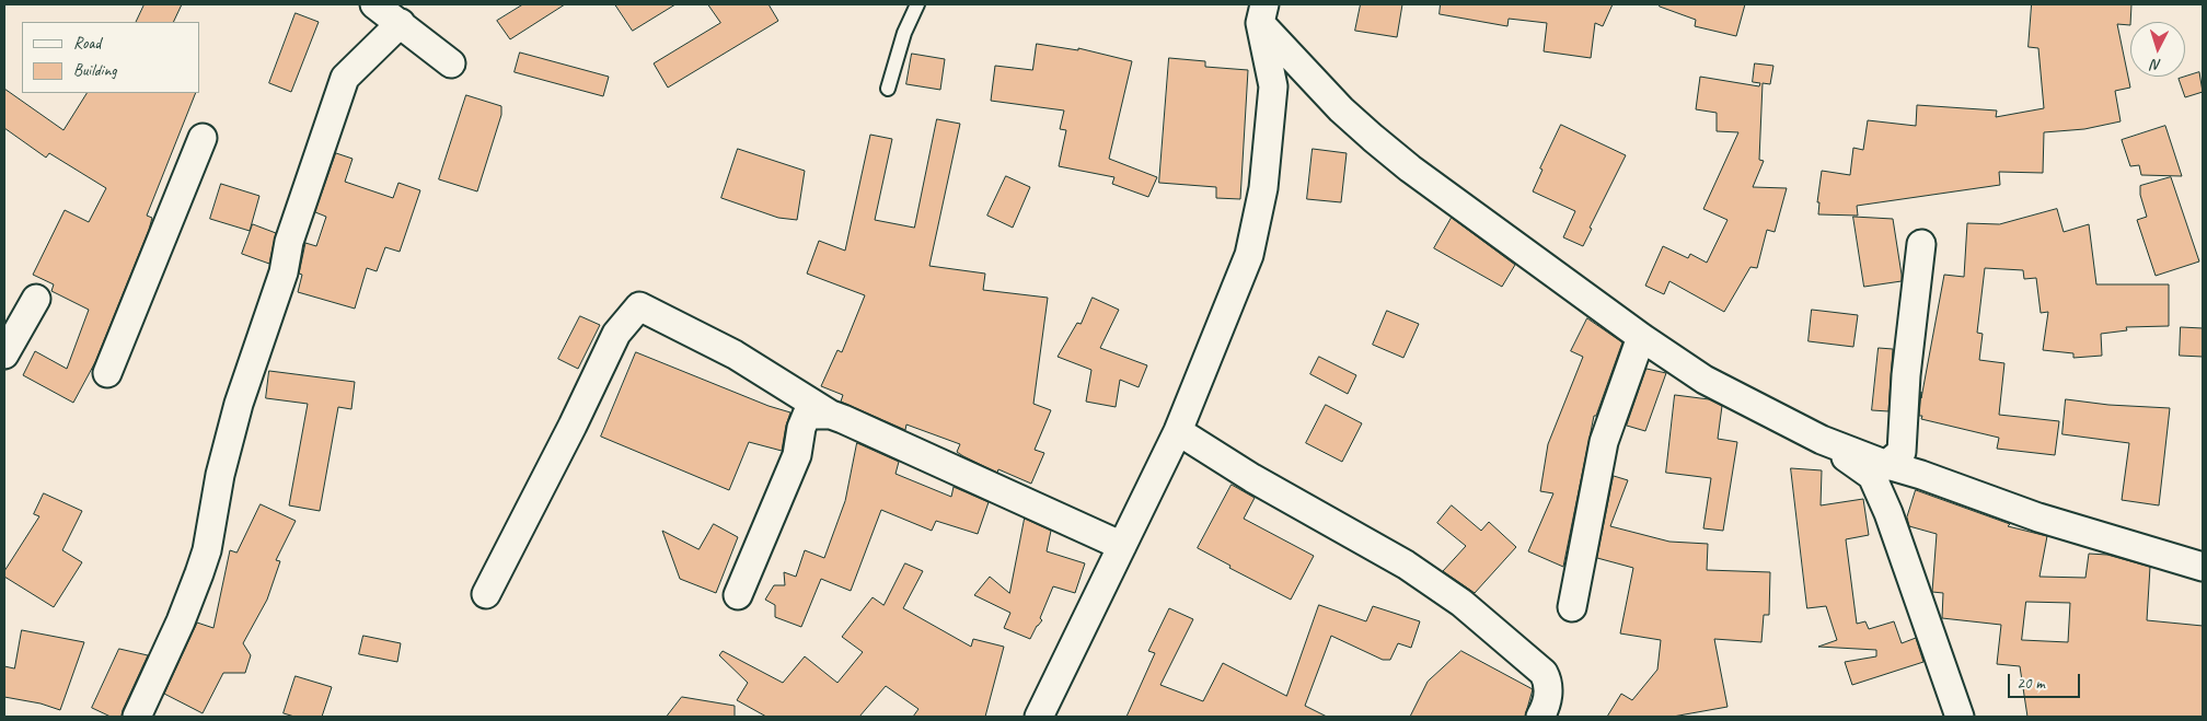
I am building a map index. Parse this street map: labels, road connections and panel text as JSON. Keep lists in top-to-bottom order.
{
  "legend": ["Road", "Building"],
  "scale_bar": "20 m",
  "north": "bottom"
}
